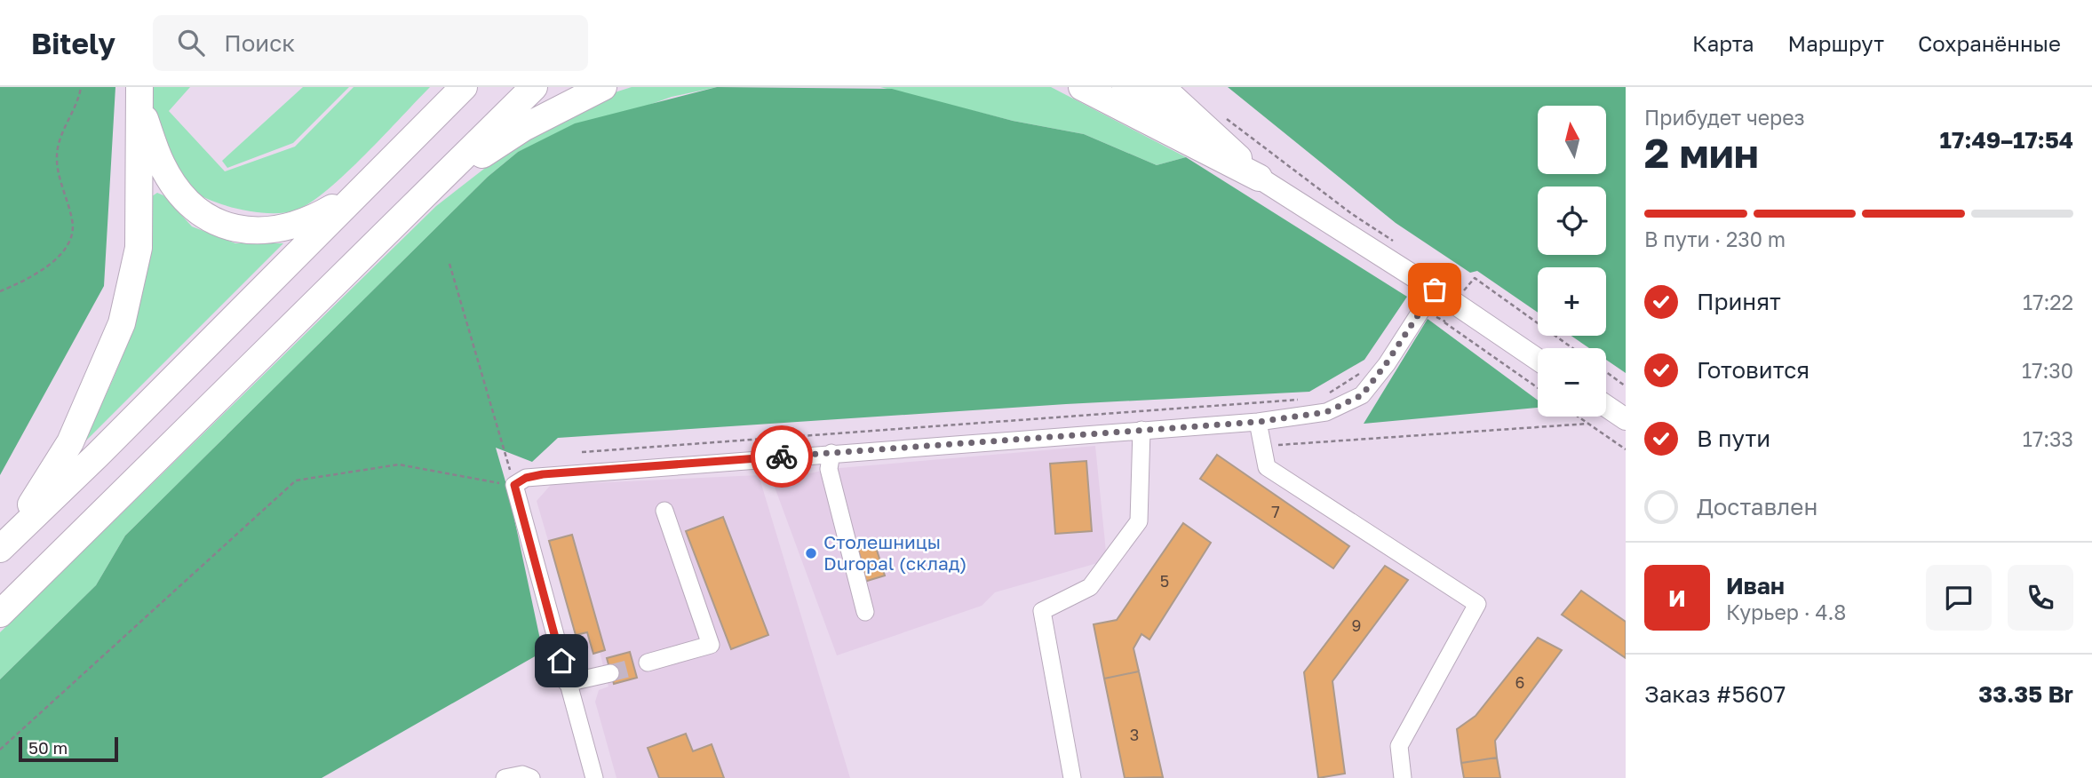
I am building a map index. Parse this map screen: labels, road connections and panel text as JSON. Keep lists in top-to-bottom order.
{
  "places": ["Столешницы Duropal (склад)"],
  "house_numbers": [
    "7",
    "5",
    "9",
    "6",
    "3"
  ],
  "scale_bar": "50 m",
  "north": "top",
  "page": {
    "header": "Bitely",
    "search": "Поиск",
    "nav": ["Карта", "Маршрут", "Сохранённые"],
    "heading": ["2 мин", "Прибудет через", "17:49–17:54"],
    "panel": [
      "Иван",
      "Курьер · 4.8",
      "Заказ #5607",
      "33.35 Br"
    ],
    "map_buttons": ["+", "−"],
    "bar": "В пути · 230 m",
    "list": [
      ["Принят", "17:22"],
      ["Готовится", "17:30"],
      ["В пути", "17:33"],
      "Доставлен"
    ],
    "round": "И",
    "scale": "50 m"
  }
}
